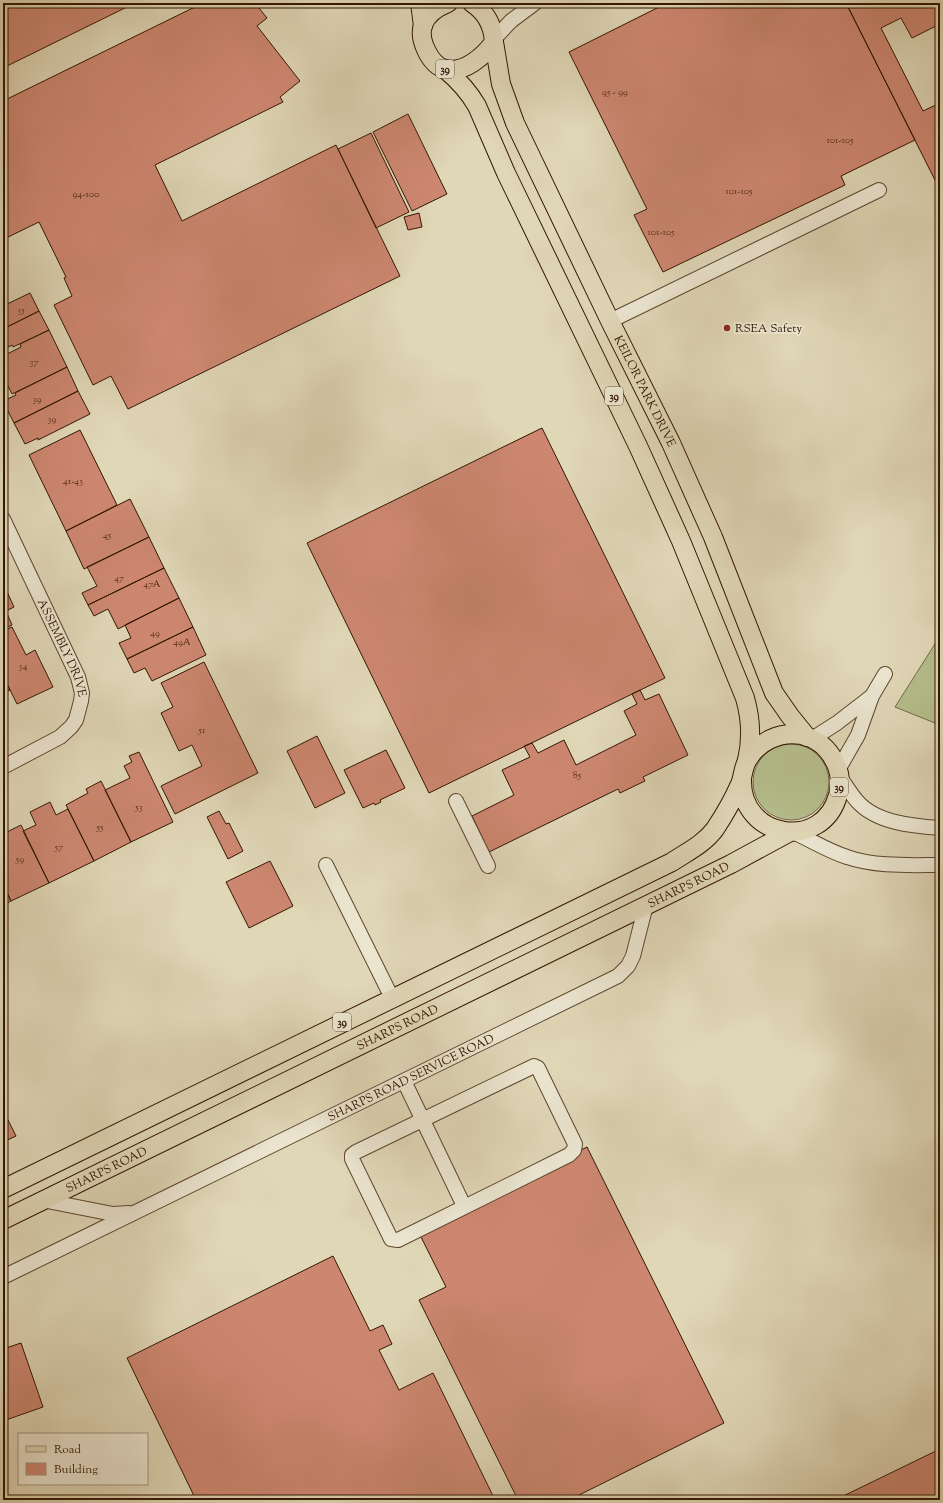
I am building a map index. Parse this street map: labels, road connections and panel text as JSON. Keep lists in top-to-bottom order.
{
  "streets": {
    "main road": ["39", "KEILOR PARK DRIVE", "SHARPS ROAD"],
    "street": ["ASSEMBLY DRIVE", "SHARPS ROAD SERVICE ROAD"]
  },
  "crossings": [
    ["39", "KEILOR PARK DRIVE"],
    ["39", "SHARPS ROAD"],
    ["KEILOR PARK DRIVE", "SHARPS ROAD"],
    ["SHARPS ROAD", "SHARPS ROAD SERVICE ROAD"]
  ],
  "places": ["RSEA Safety"],
  "house_numbers": [
    "95 - 99",
    "101-105",
    "101-105",
    "94-100",
    "101-105",
    "35",
    "37",
    "39",
    "39",
    "41-43",
    "45",
    "47",
    "47A",
    "49",
    "49A",
    "34",
    "51",
    "85",
    "53",
    "55",
    "57",
    "59"
  ],
  "legend": ["Road", "Building"]
}
